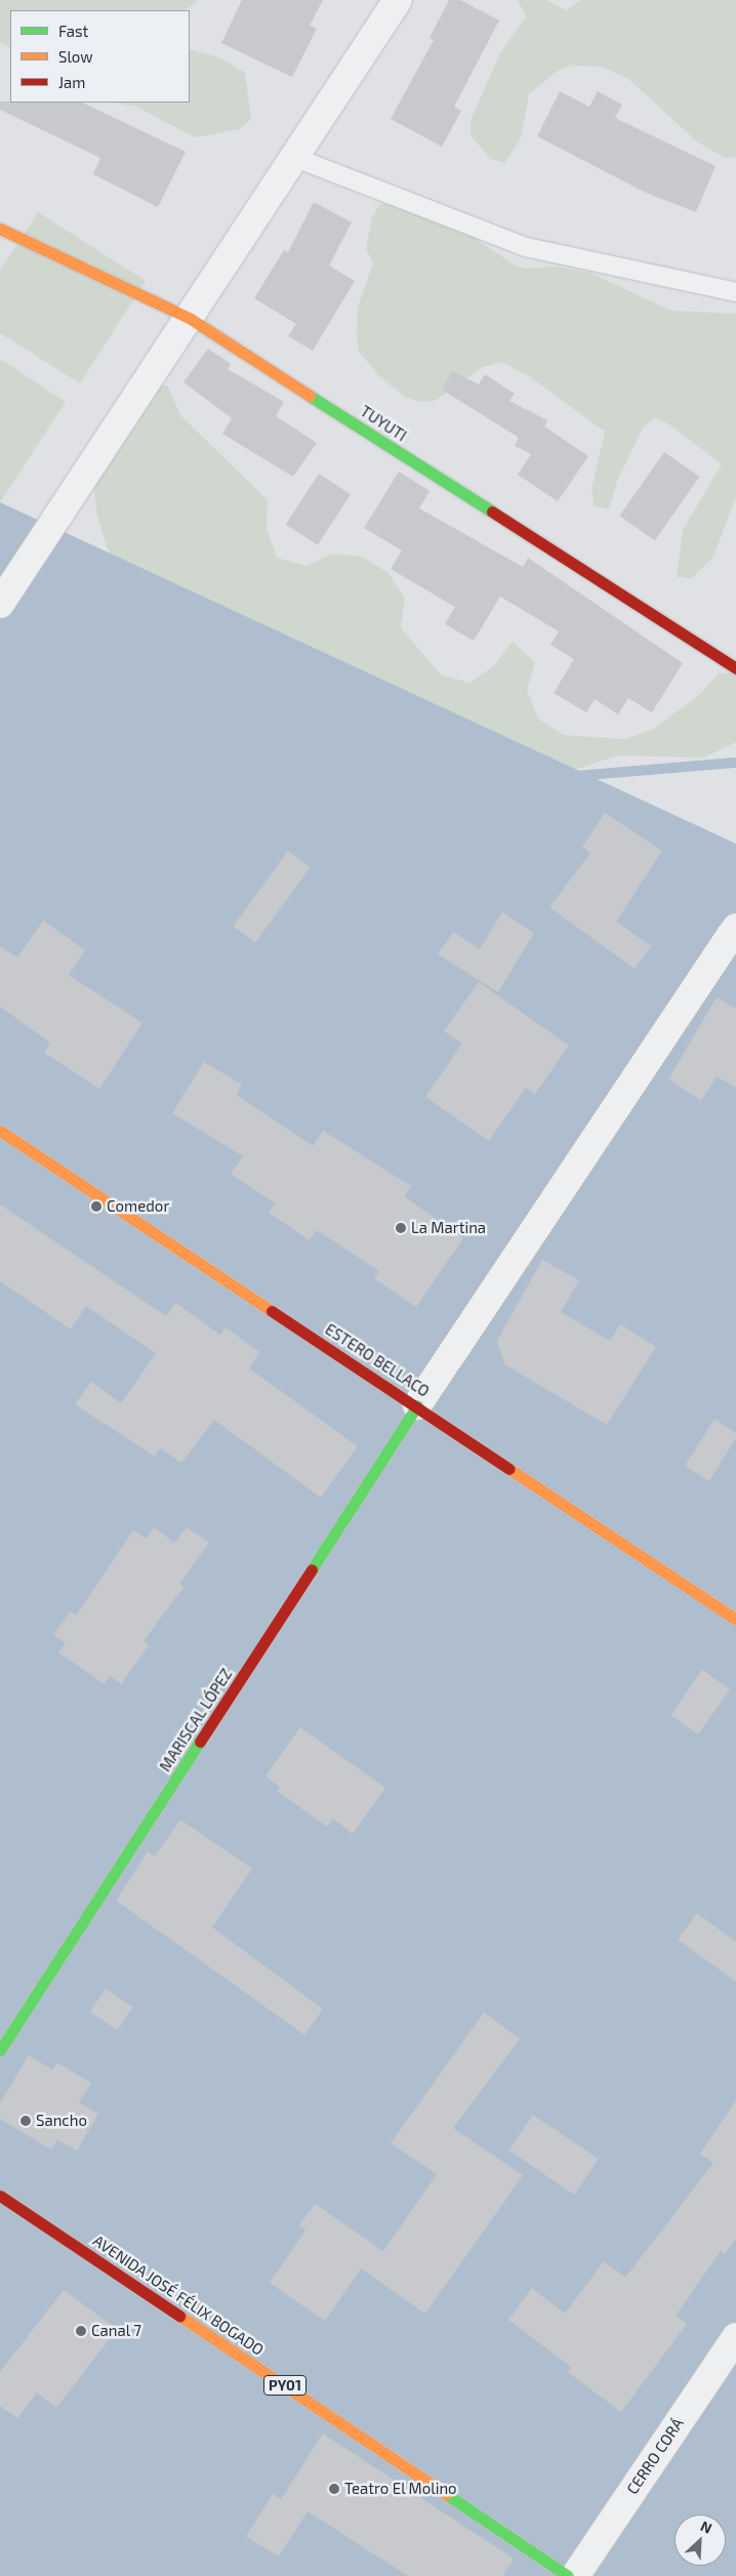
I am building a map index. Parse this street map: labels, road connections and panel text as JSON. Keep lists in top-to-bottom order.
{
  "streets": {
    "main road": [
      "TUYUTI",
      "ESTERO BELLACO",
      "MARISCAL LÓPEZ",
      "AVENIDA JOSÉ FÉLIX BOGADO",
      "PY01"
    ],
    "street": ["CERRO CORÁ"]
  },
  "crossings": [
    ["ESTERO BELLACO", "MARISCAL LÓPEZ"]
  ],
  "places": [
    "Comedor",
    "La Martina",
    "Sancho",
    "Canal 7",
    "Teatro El Molino"
  ],
  "legend": ["Fast", "Slow", "Jam"],
  "north": "top right"
}
